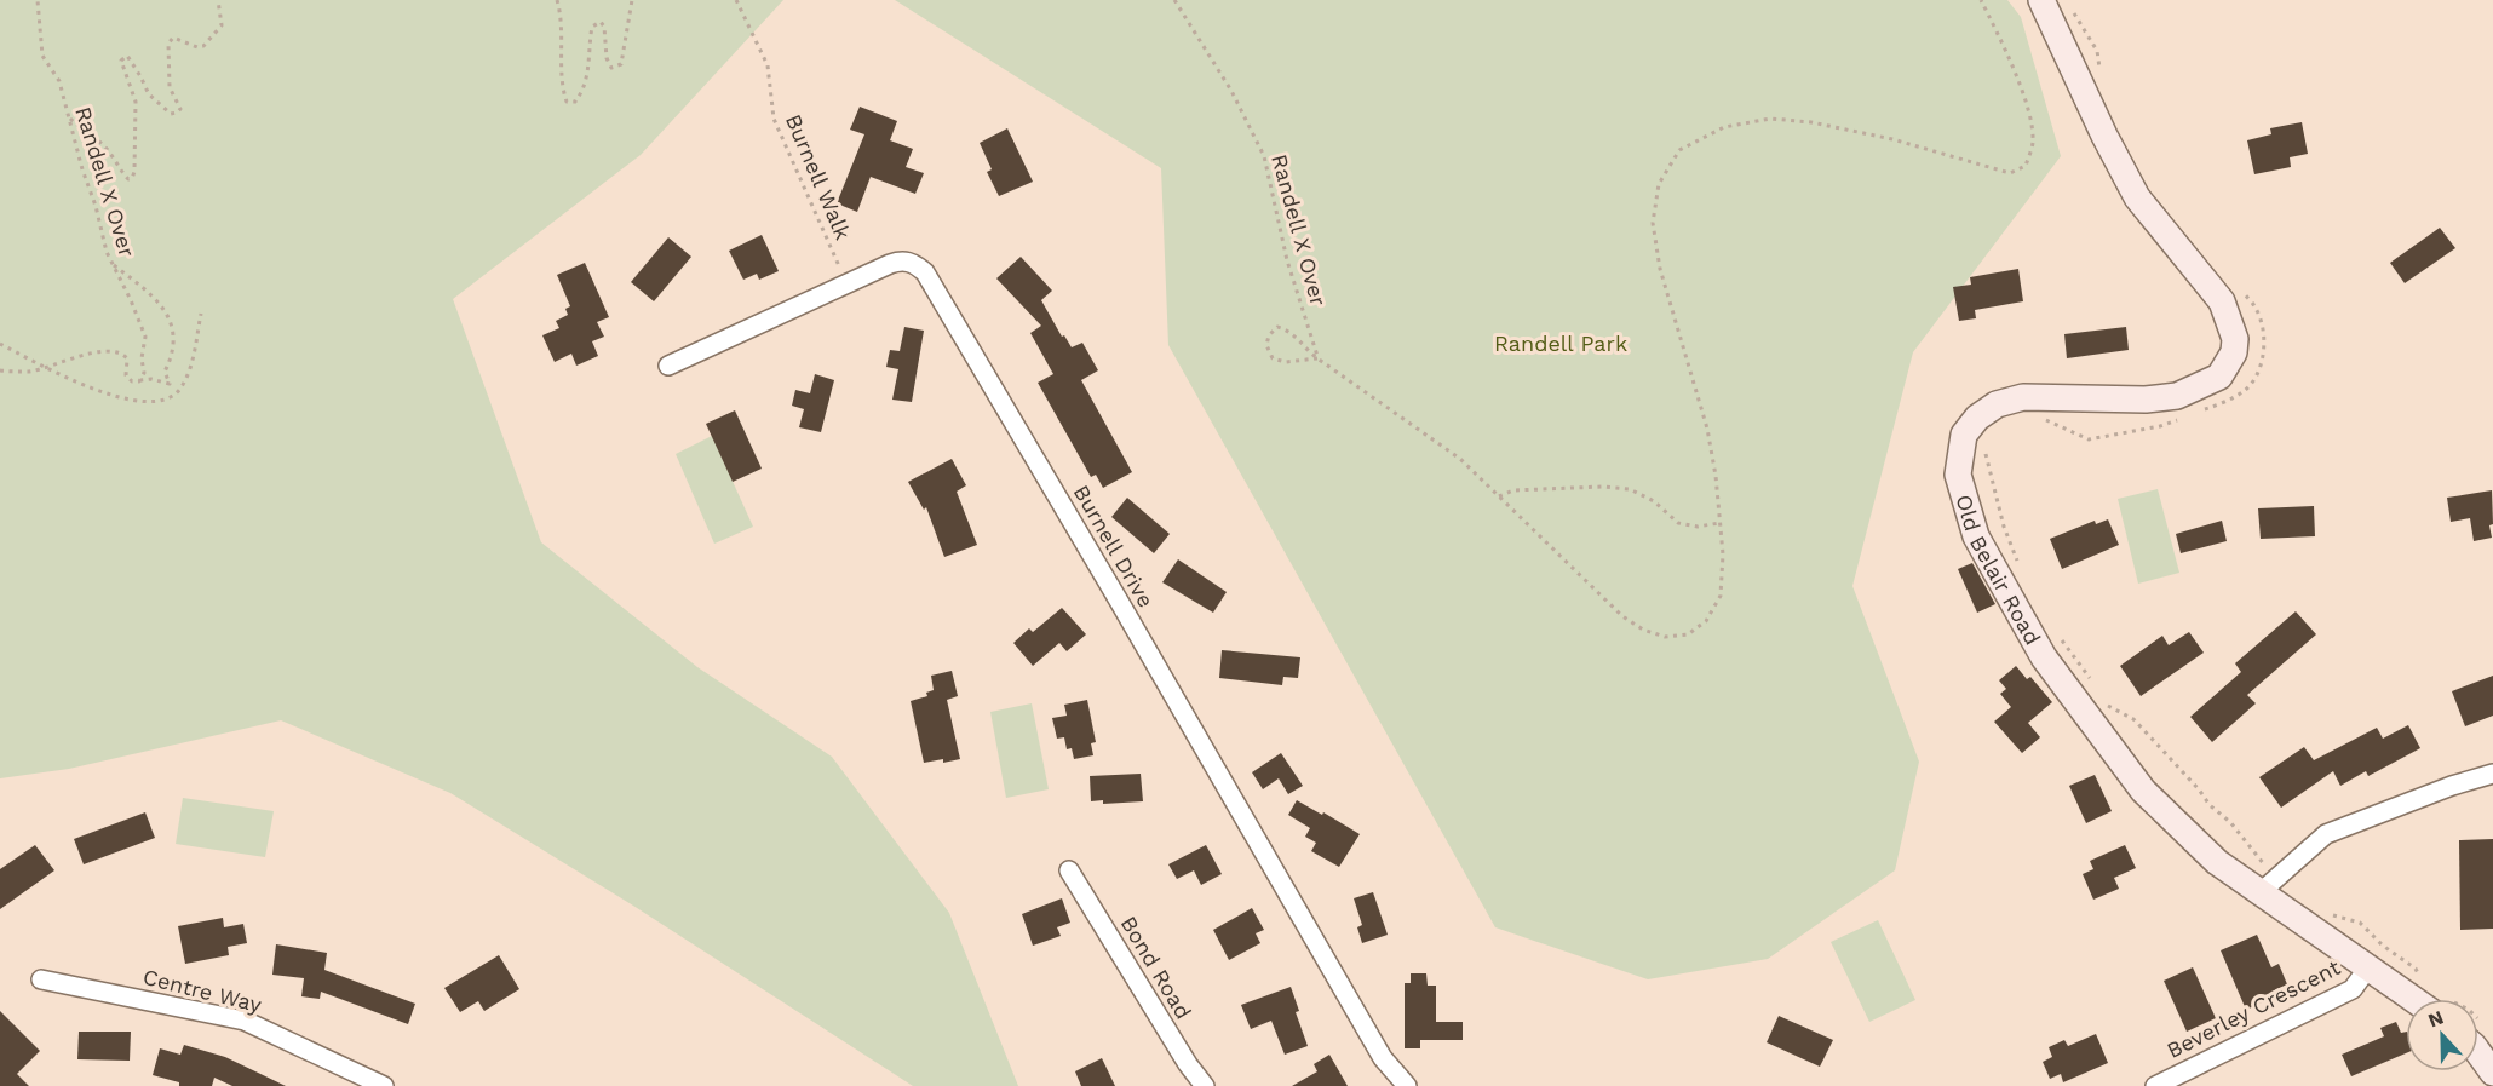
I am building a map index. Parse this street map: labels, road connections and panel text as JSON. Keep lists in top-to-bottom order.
{
  "streets": {
    "main road": ["Old Belair Road"],
    "street": [
      "Burnell Drive",
      "Bond Road",
      "Centre Way",
      "Beverley Crescent"
    ],
    "path": ["Burnell Walk", "Randell X Over"]
  },
  "crossings": [
    ["Burnell Walk", "Burnell Drive"],
    ["Old Belair Road", "Beverley Crescent"]
  ],
  "parks": ["Randell Park"],
  "north": "top"
}
